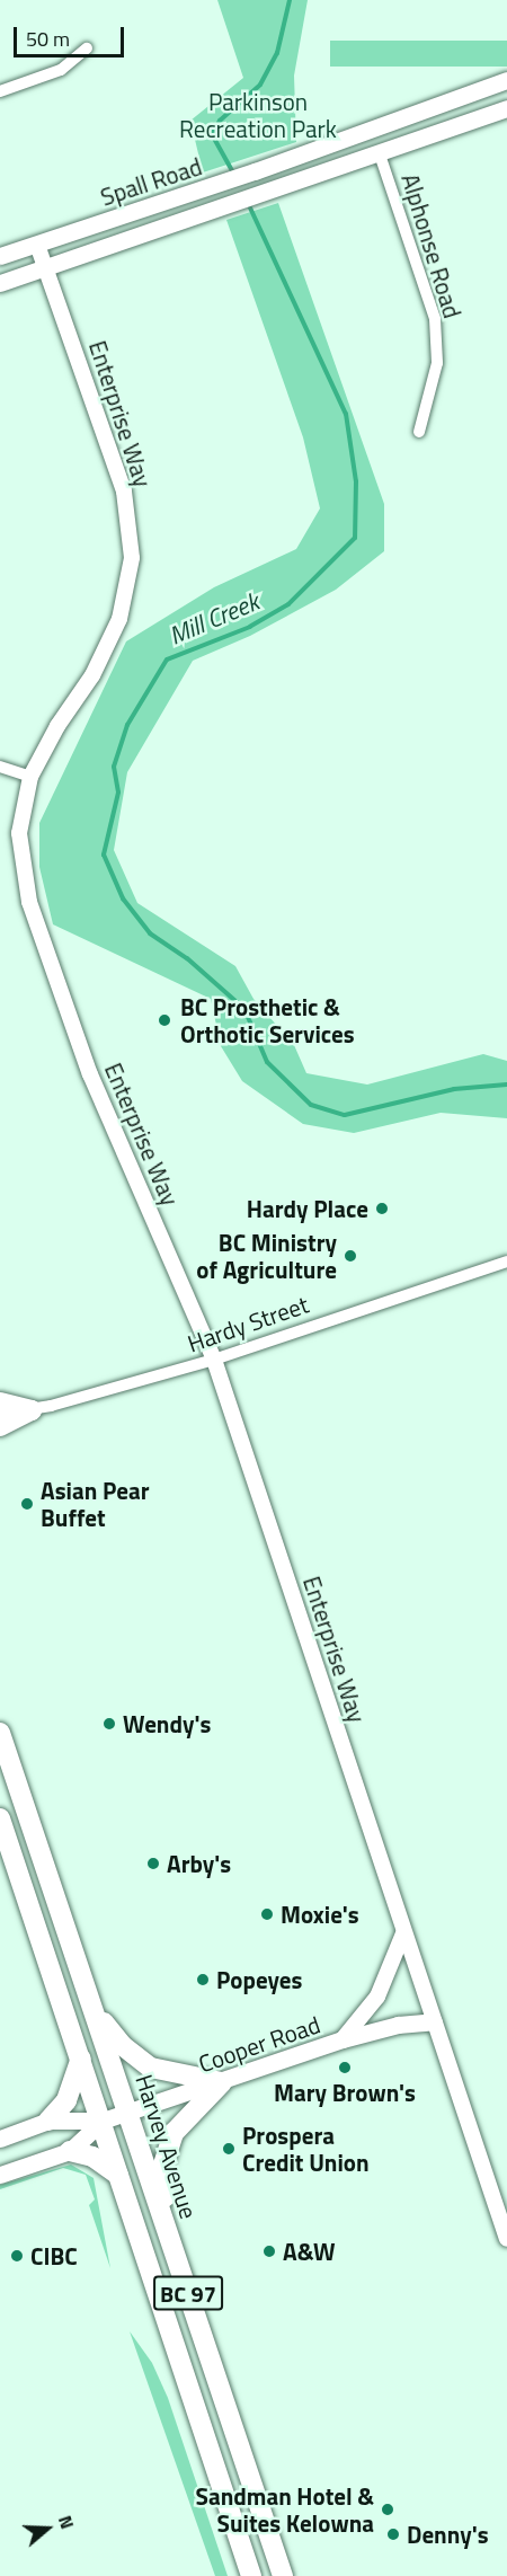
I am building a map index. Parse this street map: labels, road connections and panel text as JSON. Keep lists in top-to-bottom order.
{
  "streets": {
    "highway": ["Harvey Avenue", "BC 97"],
    "main road": ["Spall Road", "Cooper Road"],
    "street": ["Alphonse Road", "Enterprise Way", "Hardy Street"]
  },
  "crossings": [
    ["Spall Road", "Alphonse Road"],
    ["Spall Road", "Enterprise Way"],
    ["Enterprise Way", "Hardy Street"],
    ["Enterprise Way", "Cooper Road"],
    ["Cooper Road", "Harvey Avenue"],
    ["Cooper Road", "BC 97"]
  ],
  "water": ["Mill Creek"],
  "parks": ["Parkinson Recreation Park"],
  "places": [
    "BC Prosthetic & Orthotic Services",
    "Hardy Place",
    "BC Ministry of Agriculture",
    "Asian Pear Buffet",
    "Wendy's",
    "Arby's",
    "Moxie's",
    "Popeyes",
    "Mary Brown's",
    "Prospera Credit Union",
    "A&W",
    "CIBC",
    "Sandman Hotel & Suites Kelowna",
    "Denny's"
  ],
  "scale_bar": "50 m",
  "north": "right"
}
